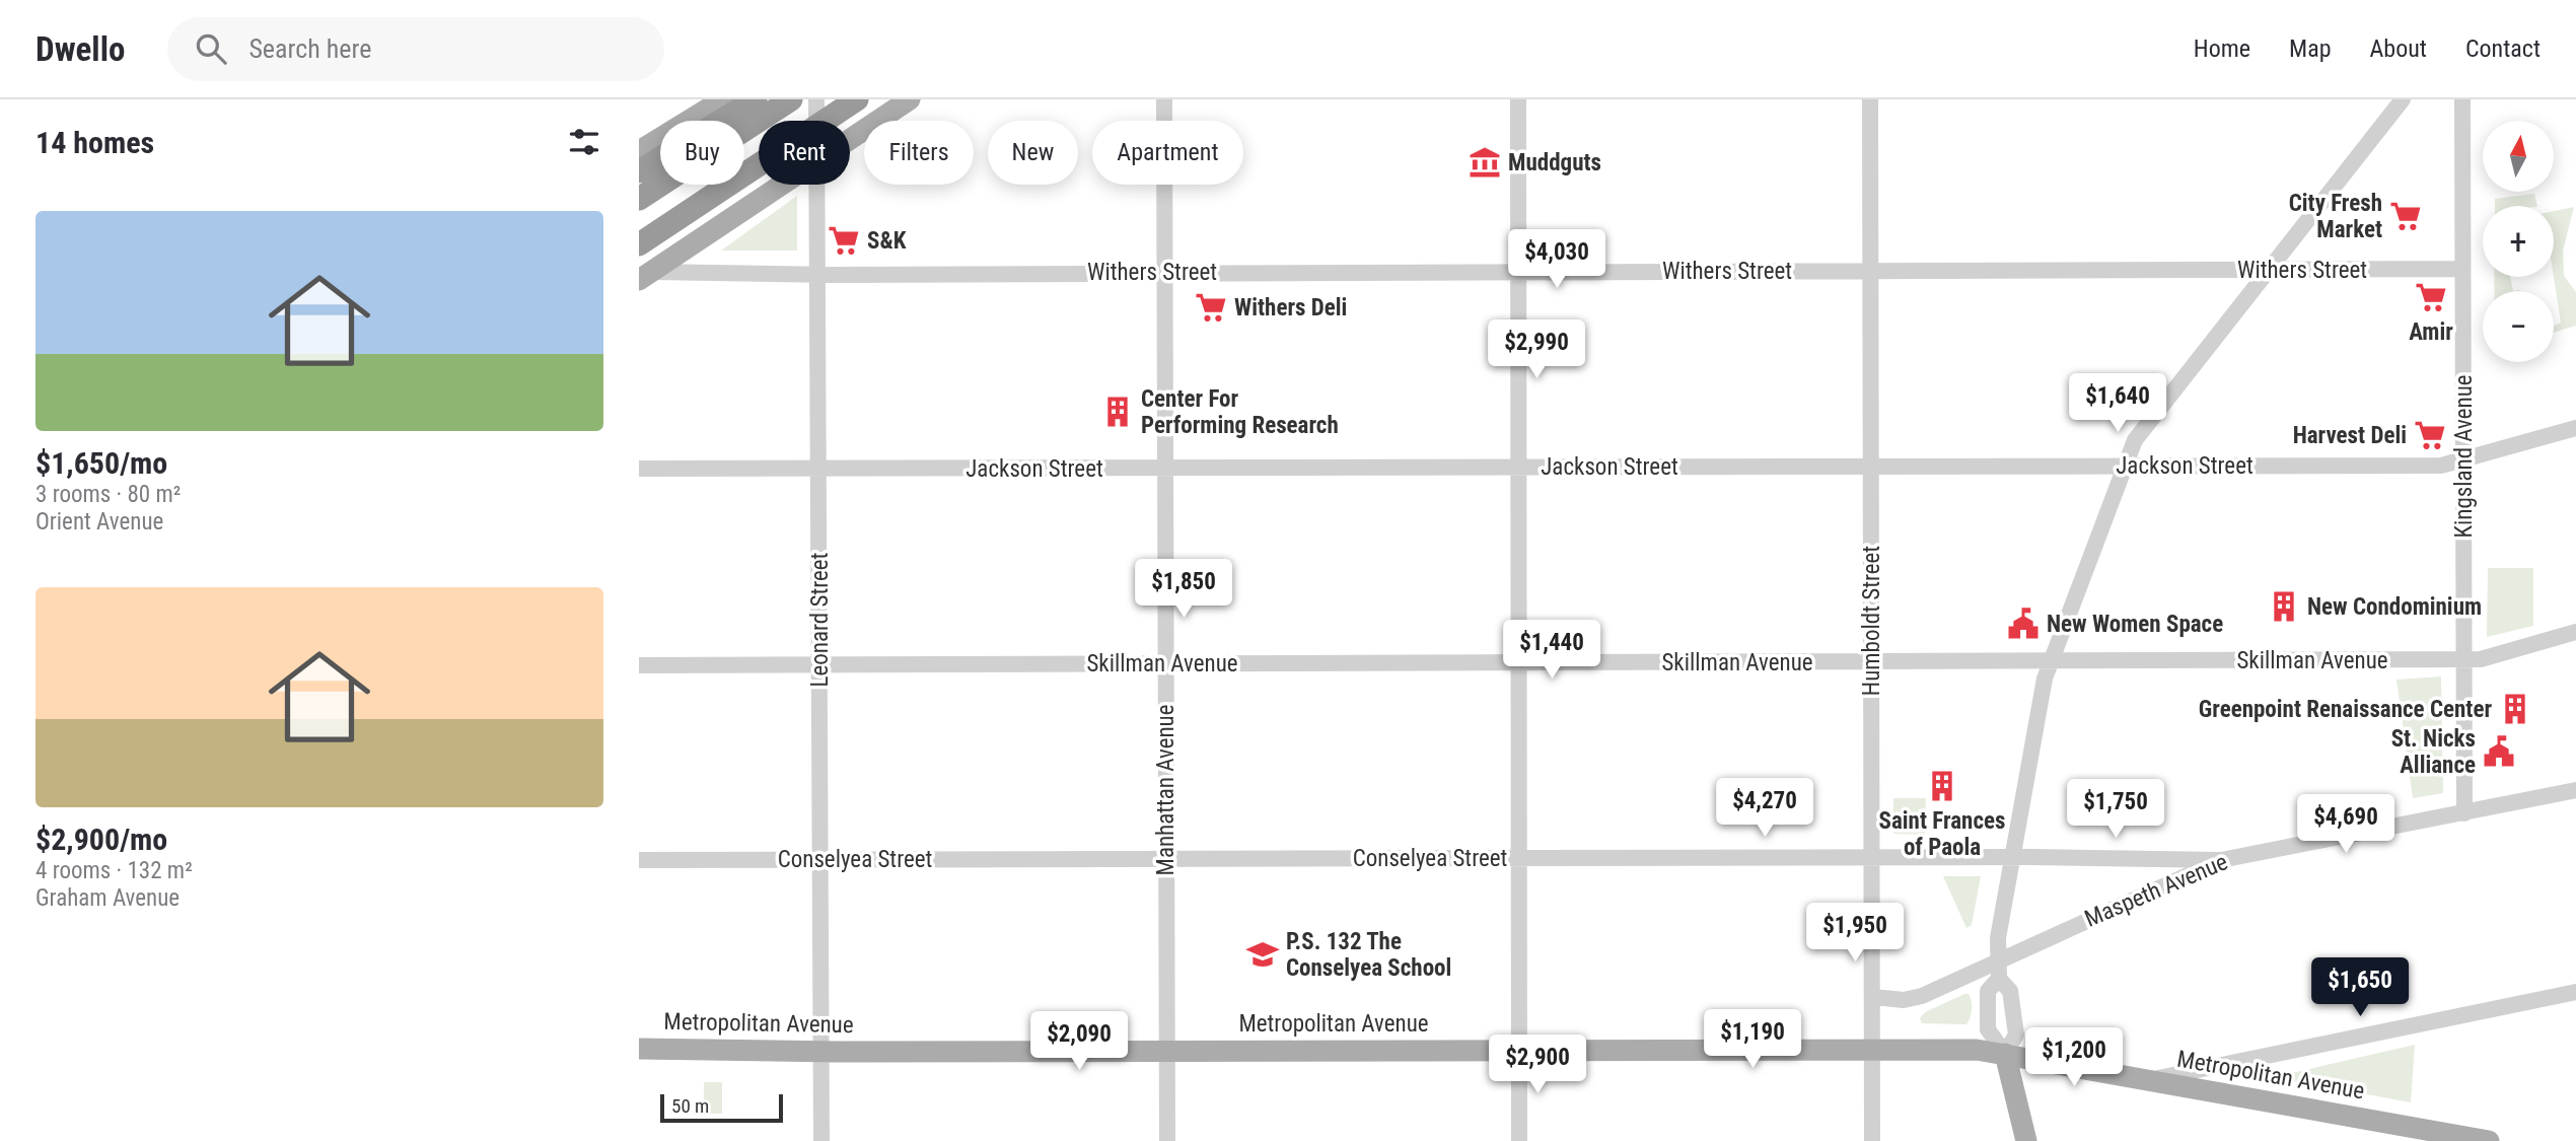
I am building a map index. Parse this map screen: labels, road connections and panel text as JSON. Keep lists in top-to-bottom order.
{
  "streets": {
    "main road": ["Metropolitan Avenue"],
    "street": [
      "Withers Street",
      "Kingsland Avenue",
      "Jackson Street",
      "Leonard Street",
      "Humboldt Street",
      "Skillman Avenue",
      "Manhattan Avenue",
      "Conselyea Street",
      "Maspeth Avenue"
    ]
  },
  "crossings": [
    ["Withers Street", "Kingsland Avenue"],
    ["Withers Street", "Leonard Street"],
    ["Withers Street", "Humboldt Street"],
    ["Withers Street", "Manhattan Avenue"],
    ["Kingsland Avenue", "Jackson Street"],
    ["Kingsland Avenue", "Skillman Avenue"],
    ["Kingsland Avenue", "Maspeth Avenue"],
    ["Jackson Street", "Leonard Street"],
    ["Jackson Street", "Humboldt Street"],
    ["Jackson Street", "Manhattan Avenue"],
    ["Leonard Street", "Skillman Avenue"],
    ["Leonard Street", "Conselyea Street"],
    ["Leonard Street", "Metropolitan Avenue"],
    ["Humboldt Street", "Skillman Avenue"],
    ["Humboldt Street", "Conselyea Street"],
    ["Humboldt Street", "Maspeth Avenue"],
    ["Humboldt Street", "Metropolitan Avenue"],
    ["Skillman Avenue", "Manhattan Avenue"],
    ["Manhattan Avenue", "Conselyea Street"],
    ["Manhattan Avenue", "Metropolitan Avenue"],
    ["Conselyea Street", "Maspeth Avenue"]
  ],
  "places": {
    "museum": ["Muddguts"],
    "supermarket": [
      "City Fresh Market",
      "S&K",
      "Amir",
      "Withers Deli",
      "Harvest Deli"
    ],
    "building": [
      "Center For Performing Research",
      "New Condominium",
      "Greenpoint Renaissance Center",
      "Saint Frances of Paola"
    ],
    "public building": ["New Women Space", "St. Nicks Alliance"],
    "school or university": ["P.S. 132 The Conselyea School"]
  },
  "scale_bar": "50 m",
  "north": "top",
  "page": {
    "header": "Dwello",
    "search": "Search here",
    "nav": [
      "Home",
      "Map",
      "About",
      "Contact"
    ],
    "heading": "14 homes",
    "map_buttons": ["+", "−"],
    "chip": [
      "Buy",
      "Rent",
      "Filters",
      "New",
      "Apartment"
    ],
    "list": [
      {
        "name": "$1,650/mo",
        "note": "3 rooms · 80 m² · Orient Avenue"
      },
      {
        "name": "$2,900/mo",
        "note": "4 rooms · 132 m² · Graham Avenue"
      }
    ],
    "price": [
      "$4,030",
      "$2,990",
      "$1,640",
      "$1,850",
      "$1,440",
      "$4,270",
      "$1,750",
      "$4,690",
      "$1,950",
      "$1,650",
      "$1,190",
      "$2,090",
      "$1,200",
      "$2,900"
    ],
    "scale": "50 m"
  }
}
